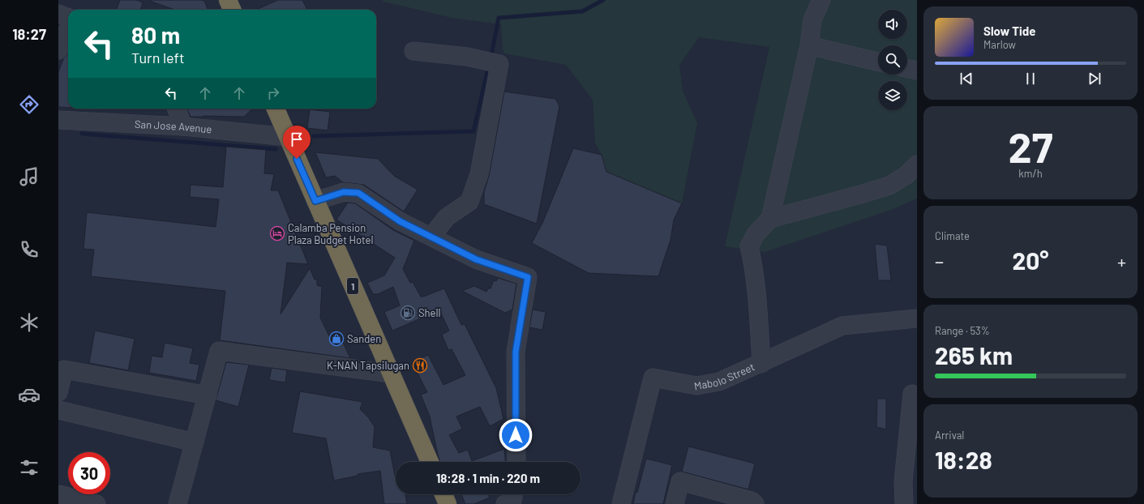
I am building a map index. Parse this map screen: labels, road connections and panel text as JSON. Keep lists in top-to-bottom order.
{
  "streets": {
    "highway": ["1"],
    "street": ["San Jose Avenue", "Mabolo Street"]
  },
  "crossings": [
    ["San Jose Avenue", "1"]
  ],
  "places": {
    "hotel": ["Calamba Pension Plaza Budget Hotel"],
    "fuel station": ["Shell"],
    "shop": ["Sanden"],
    "restaurant": ["K-NAN Tapsilugan"]
  },
  "page": {
    "tabs": "18:27",
    "turn": ["80 m", "Turn left"],
    "song": ["Slow Tide", "Marlow"],
    "tile": [
      ["27", "km/h"],
      "Climate",
      ["Range · 53%", "265 km"],
      ["Arrival", "18:28"]
    ],
    "heat": ["−", "20°", "+"],
    "limit": "30",
    "trip": "18:28 · 1 min · 220 m"
  }
}
